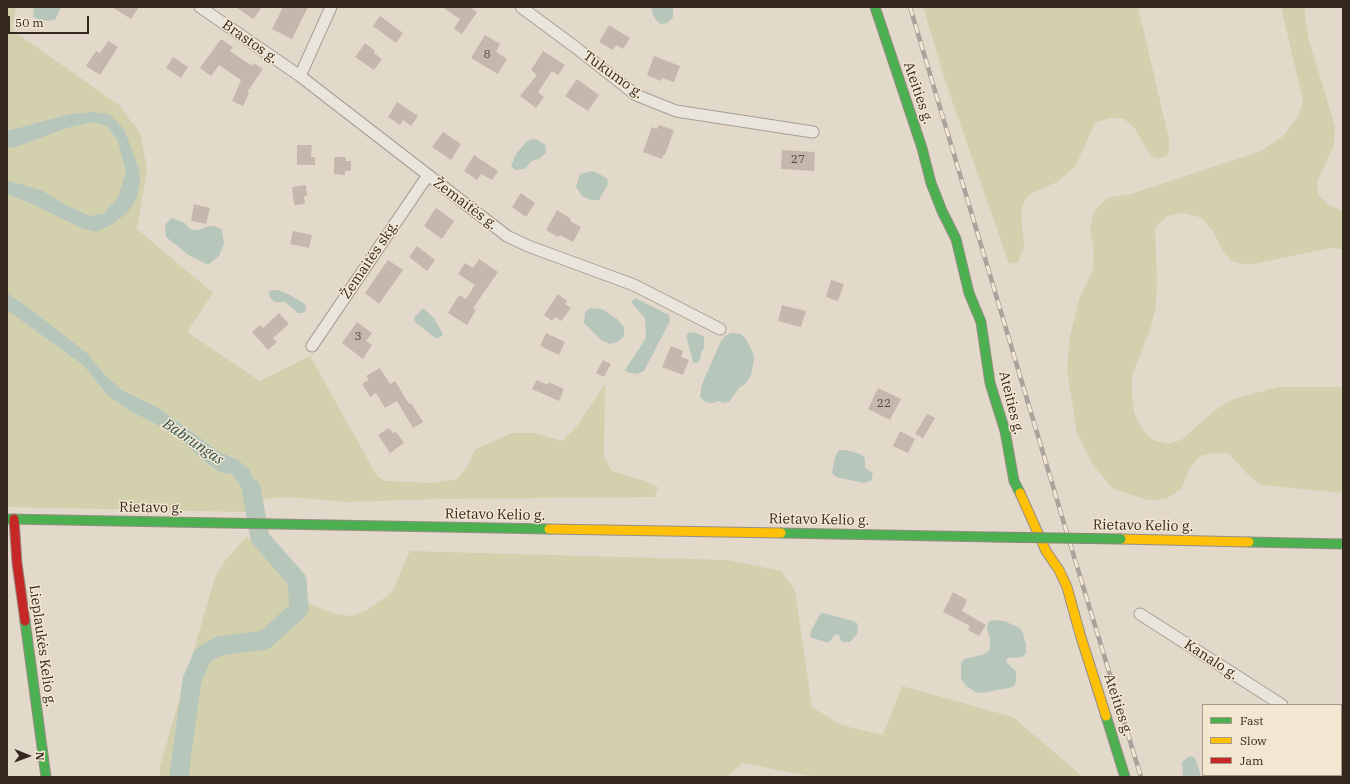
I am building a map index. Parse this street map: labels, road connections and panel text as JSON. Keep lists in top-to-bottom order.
{
  "streets": {
    "main road": [
      "Ateities g.",
      "Rietavo g.",
      "Rietavo Kelio g.",
      "Lieplaukės Kelio g."
    ],
    "street": [
      "Brastos g.",
      "Tukumo g.",
      "Žemaitės g.",
      "Žemaitės skg.",
      "Kanalo g."
    ]
  },
  "crossings": [
    ["Brastos g.", "Žemaitės g."],
    ["Žemaitės g.", "Žemaitės skg."],
    ["Rietavo g.", "Rietavo Kelio g."],
    ["Rietavo g.", "Lieplaukės Kelio g."]
  ],
  "water": ["Babrungas"],
  "house_numbers": [
    "8",
    "27",
    "3",
    "22"
  ],
  "legend": ["Fast", "Slow", "Jam"],
  "scale_bar": "50 m",
  "north": "right"
}
